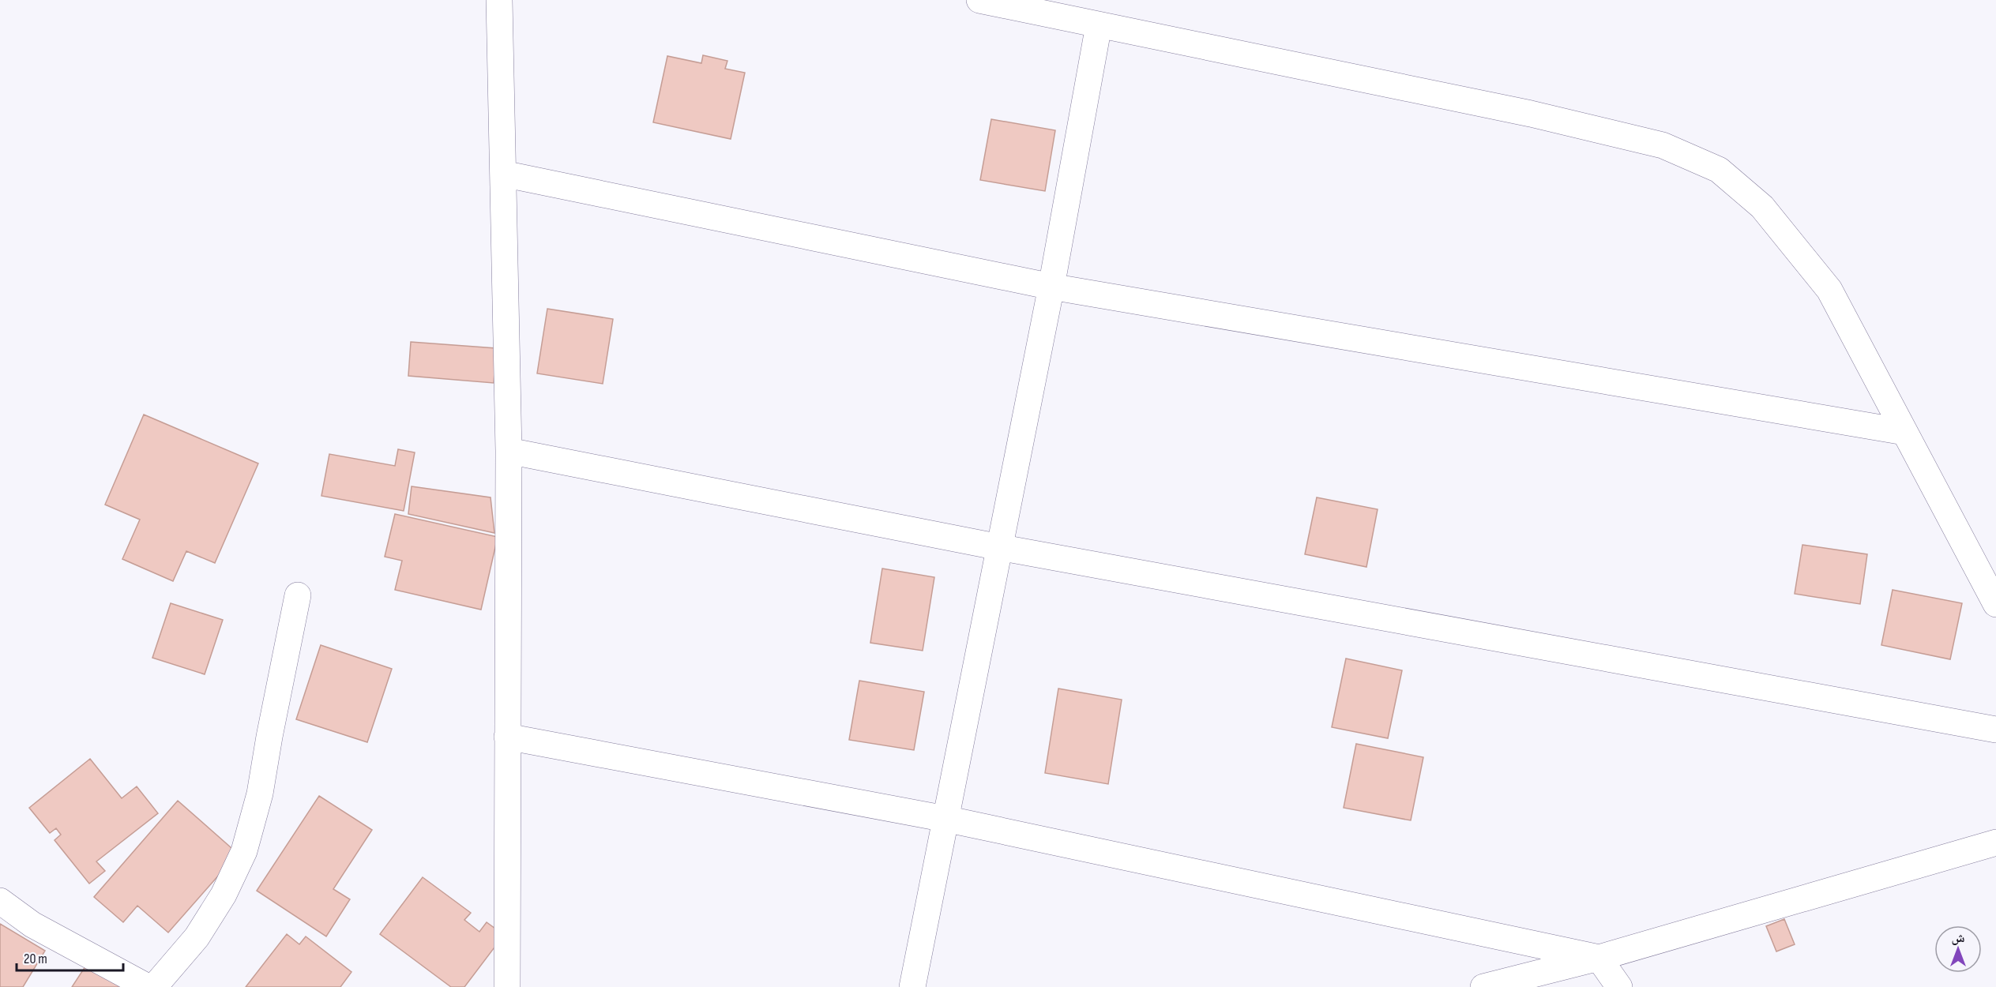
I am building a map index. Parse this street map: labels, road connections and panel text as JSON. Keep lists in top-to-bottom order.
{
  "scale_bar": "20 m",
  "north": "top"
}
